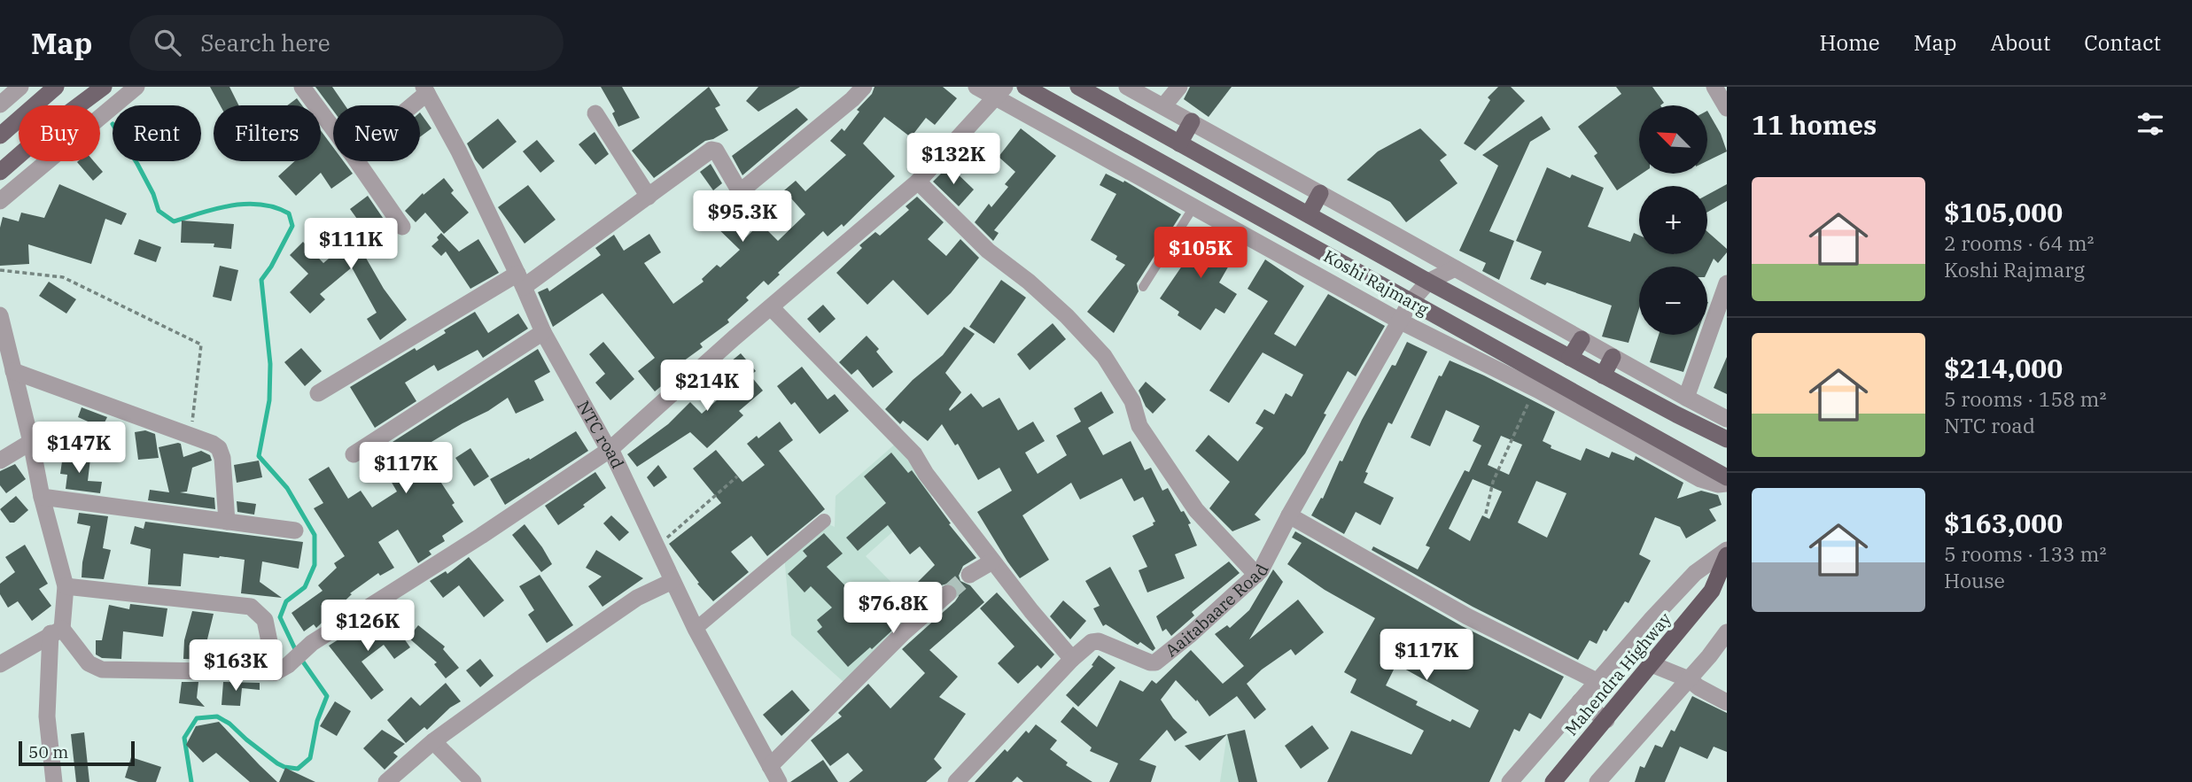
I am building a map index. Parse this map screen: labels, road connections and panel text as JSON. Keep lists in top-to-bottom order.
{
  "streets": {
    "highway": ["Mahendra Highway"],
    "main road": ["Koshi Rajmarg"],
    "street": ["NTC road", "Aaitabaare Road"]
  },
  "crossings": [
    ["Koshi Rajmarg", "Aaitabaare Road"]
  ],
  "scale_bar": "50 m",
  "north": "top left",
  "page": {
    "header": "Map",
    "search": "Search here",
    "nav": [
      "Home",
      "Map",
      "About",
      "Contact"
    ],
    "heading": "11 homes",
    "map_buttons": ["+", "−"],
    "chip": [
      "Buy",
      "Rent",
      "Filters",
      "New"
    ],
    "price": [
      "$132K",
      "$95.3K",
      "$111K",
      "$105K",
      "$214K",
      "$147K",
      "$117K",
      "$76.8K",
      "$126K",
      "$117K",
      "$163K"
    ],
    "list": [
      {
        "name": "$105,000",
        "note": "2 rooms · 64 m² · Koshi Rajmarg"
      },
      {
        "name": "$214,000",
        "note": "5 rooms · 158 m² · NTC road"
      },
      {
        "name": "$163,000",
        "note": "5 rooms · 133 m² · House"
      }
    ],
    "scale": "50 m"
  }
}
